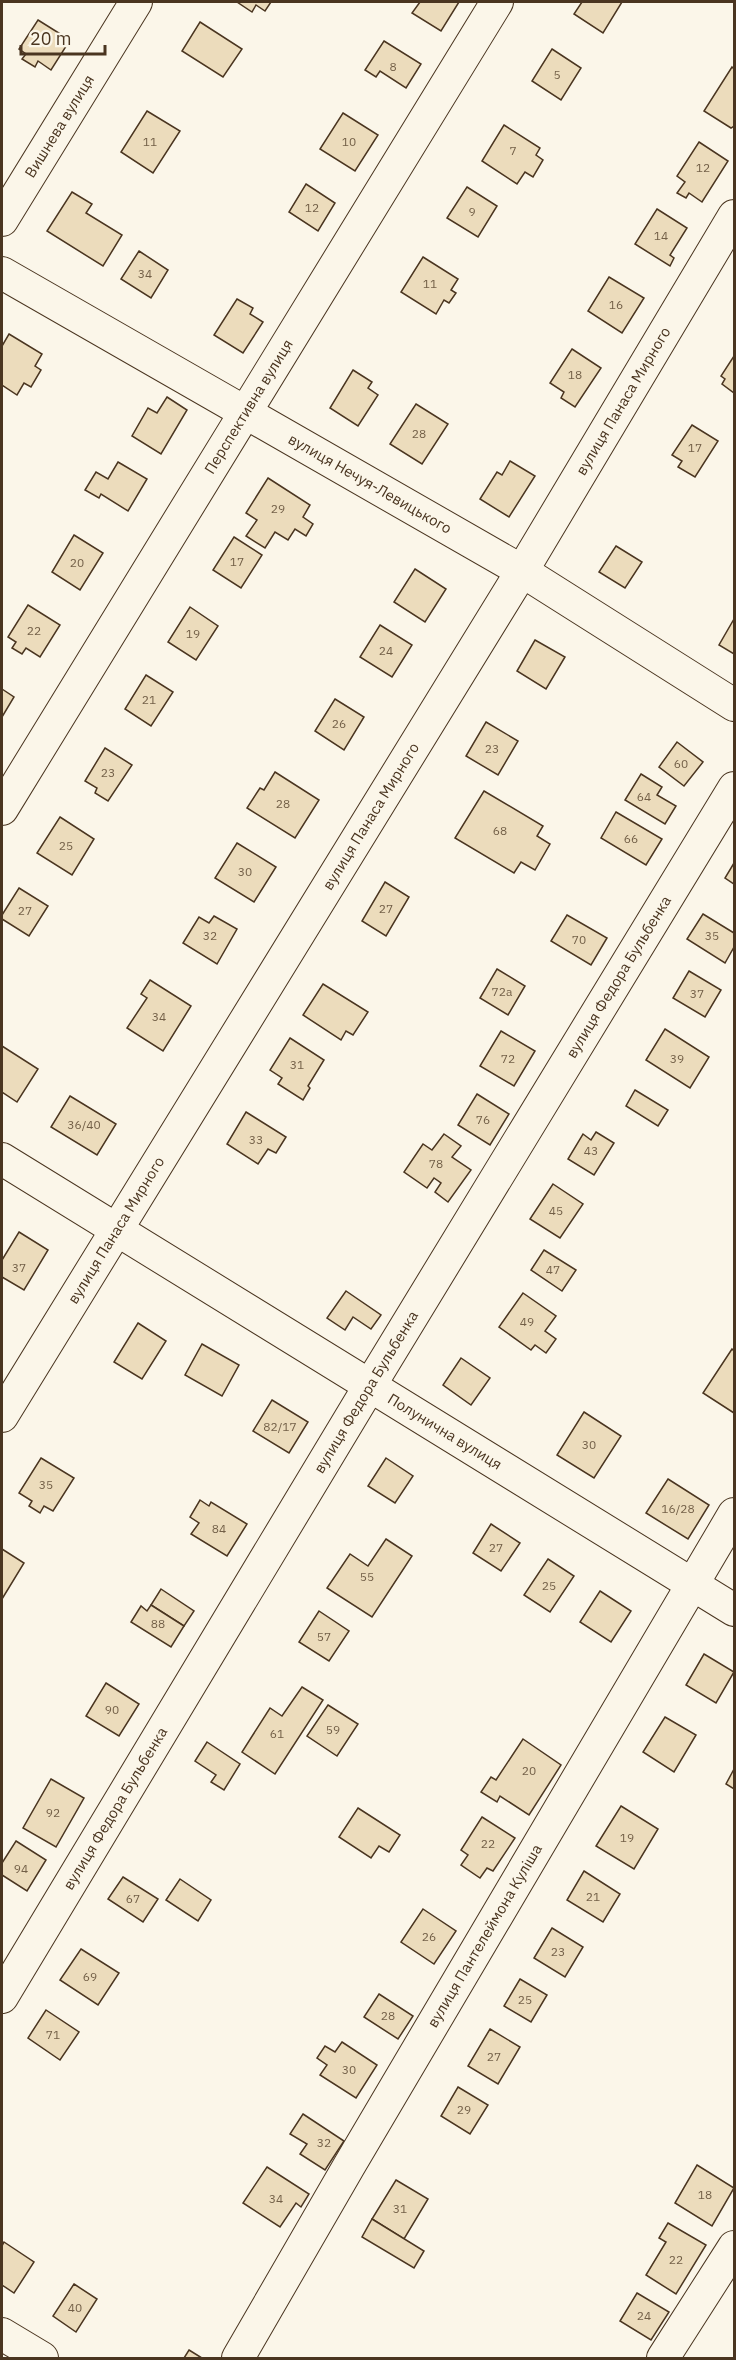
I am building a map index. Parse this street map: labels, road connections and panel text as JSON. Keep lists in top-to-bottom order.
{
  "streets": {
    "street": [
      "Вишнева вулиця",
      "вулиця Панаса Мирного",
      "Перспективна вулиця",
      "вулиця Нечуя-Левицького",
      "вулиця Федора Бульбенка",
      "Полунична вулиця",
      "вулиця Пантелеймона Куліша"
    ]
  },
  "crossings": [
    ["вулиця Панаса Мирного", "вулиця Нечуя-Левицького"],
    ["вулиця Панаса Мирного", "Полунична вулиця"],
    ["Перспективна вулиця", "вулиця Нечуя-Левицького"],
    ["вулиця Федора Бульбенка", "Полунична вулиця"],
    ["Полунична вулиця", "вулиця Пантелеймона Куліша"]
  ],
  "house_numbers": [
    "8",
    "5",
    "11",
    "10",
    "7",
    "12",
    "12",
    "9",
    "14",
    "34",
    "11",
    "16",
    "18",
    "28",
    "17",
    "29",
    "17",
    "20",
    "22",
    "19",
    "24",
    "21",
    "26",
    "23",
    "60",
    "23",
    "64",
    "28",
    "68",
    "66",
    "25",
    "30",
    "27",
    "27",
    "32",
    "35",
    "70",
    "72а",
    "37",
    "34",
    "72",
    "39",
    "31",
    "76",
    "36/40",
    "33",
    "43",
    "78",
    "45",
    "37",
    "47",
    "49",
    "82/17",
    "30",
    "35",
    "16/28",
    "84",
    "27",
    "55",
    "25",
    "88",
    "57",
    "90",
    "59",
    "61",
    "20",
    "92",
    "19",
    "22",
    "94",
    "21",
    "67",
    "26",
    "23",
    "69",
    "25",
    "28",
    "71",
    "27",
    "30",
    "29",
    "32",
    "18",
    "34",
    "31",
    "22",
    "40",
    "24"
  ],
  "scale_bar": "20 m"
}
